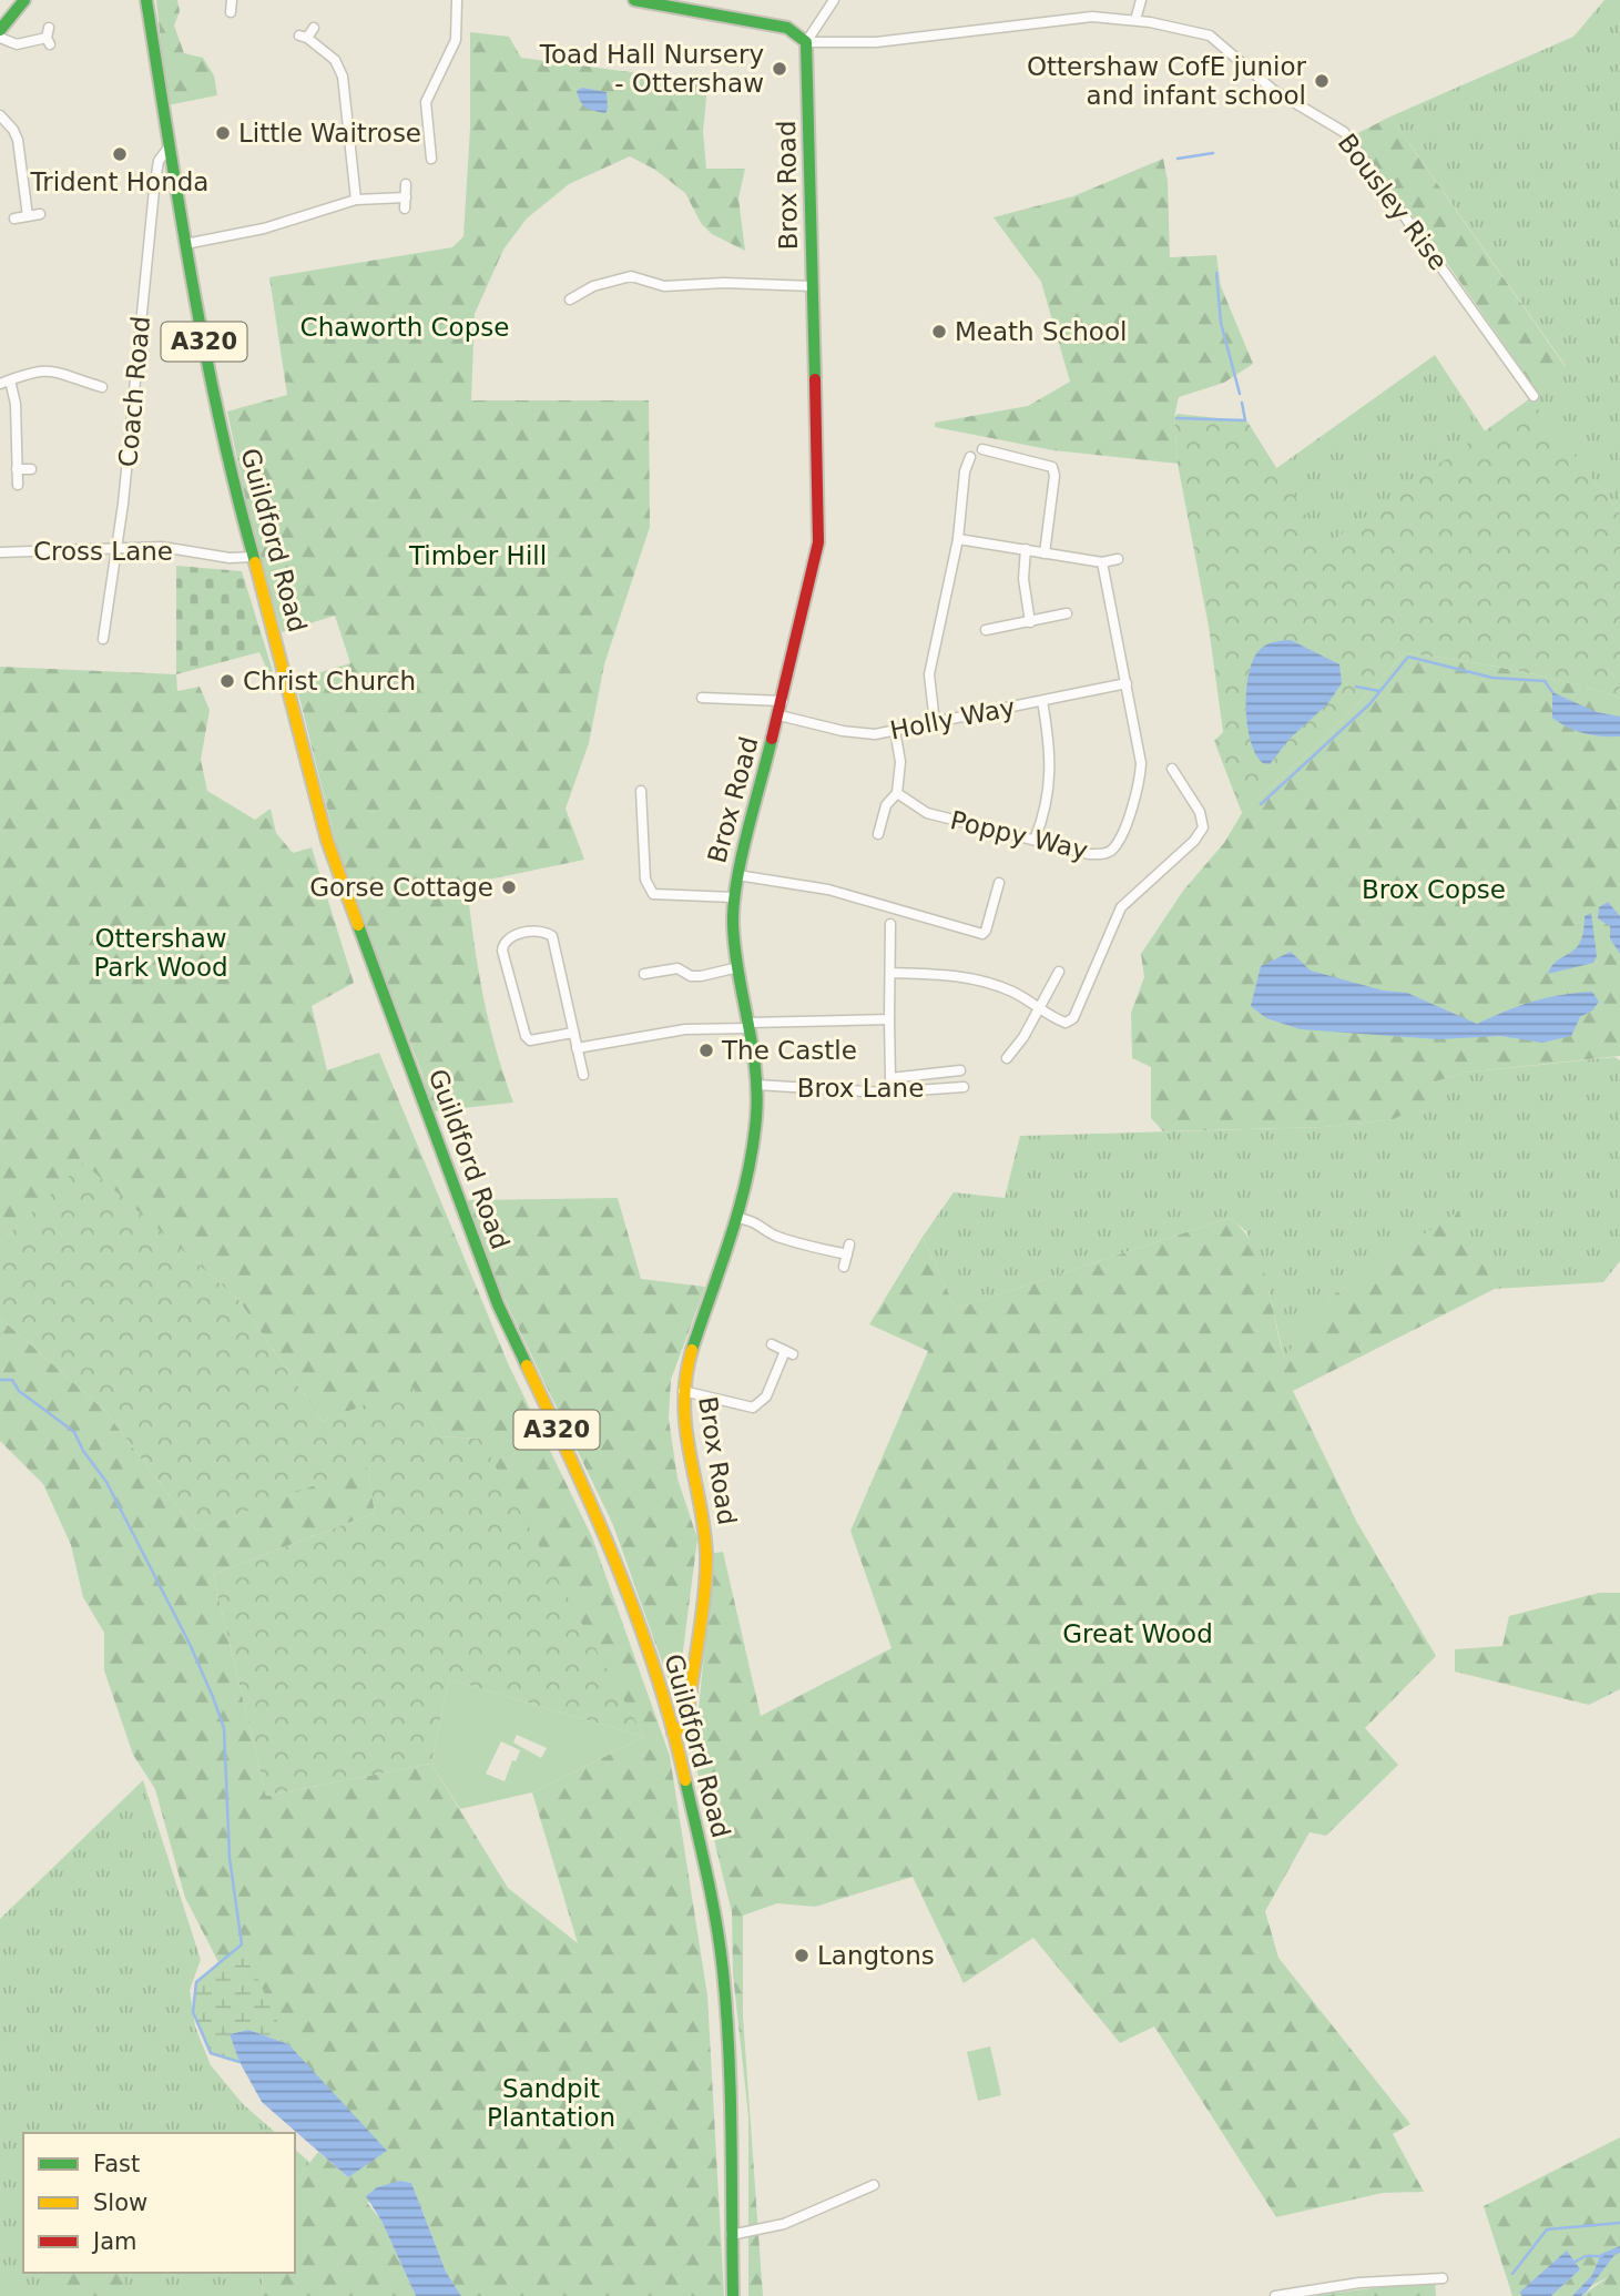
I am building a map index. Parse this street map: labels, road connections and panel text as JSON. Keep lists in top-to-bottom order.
{
  "streets": {
    "main road": ["Brox Road", "A320", "Guildford Road"],
    "street": [
      "Bousley Rise",
      "Coach Road",
      "Cross Lane",
      "Holly Way",
      "Poppy Way",
      "Brox Lane"
    ]
  },
  "crossings": [
    ["Brox Road", "Bousley Rise"],
    ["Brox Road", "Guildford Road"],
    ["Brox Road", "Holly Way"],
    ["Brox Road", "Brox Lane"],
    ["Coach Road", "Guildford Road"],
    ["Coach Road", "Cross Lane"],
    ["Guildford Road", "Cross Lane"],
    ["Holly Way", "Poppy Way"]
  ],
  "parks": [
    "Chaworth Copse",
    "Timber Hill",
    "Brox Copse",
    "Ottershaw Park Wood",
    "Great Wood",
    "Sandpit Plantation"
  ],
  "places": [
    "Toad Hall Nursery - Ottershaw",
    "Ottershaw CofE junior and infant school",
    "Little Waitrose",
    "Trident Honda",
    "Meath School",
    "Christ Church",
    "Gorse Cottage",
    "The Castle",
    "Langtons"
  ],
  "legend": ["Fast", "Slow", "Jam"]
}
